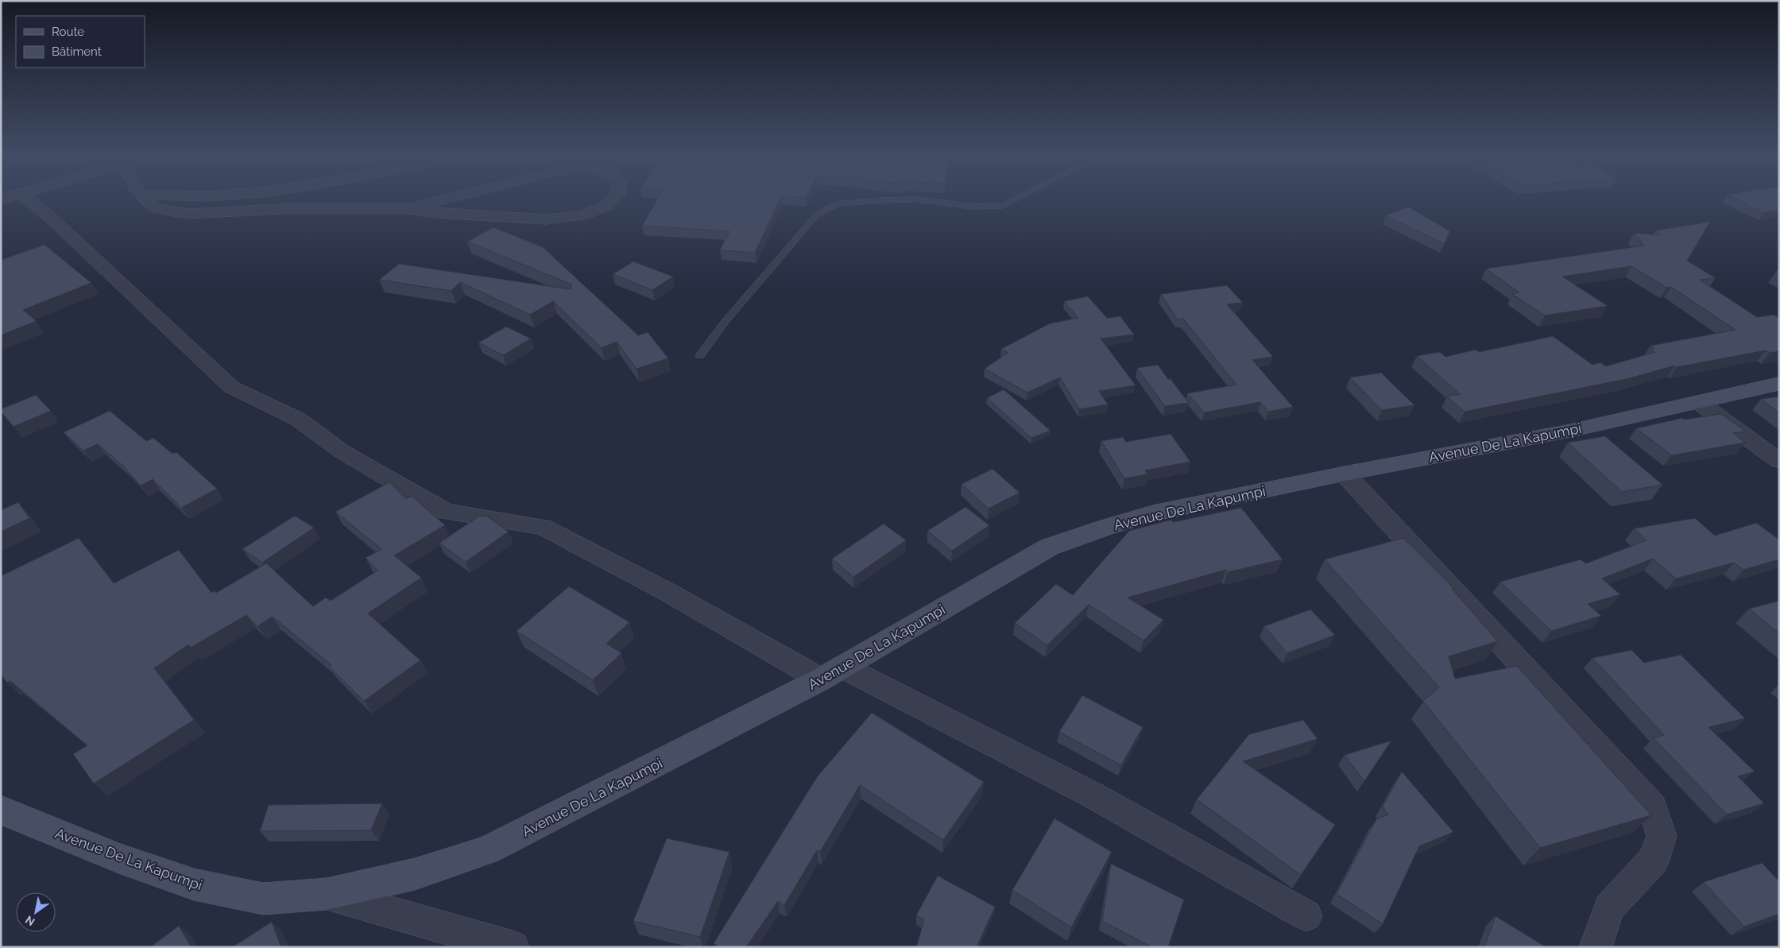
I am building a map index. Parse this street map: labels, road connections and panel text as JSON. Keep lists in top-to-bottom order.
{
  "streets": {
    "main road": ["Avenue De La Kapumpi"]
  },
  "legend": ["Route", "Bâtiment"],
  "north": "bottom left"
}
